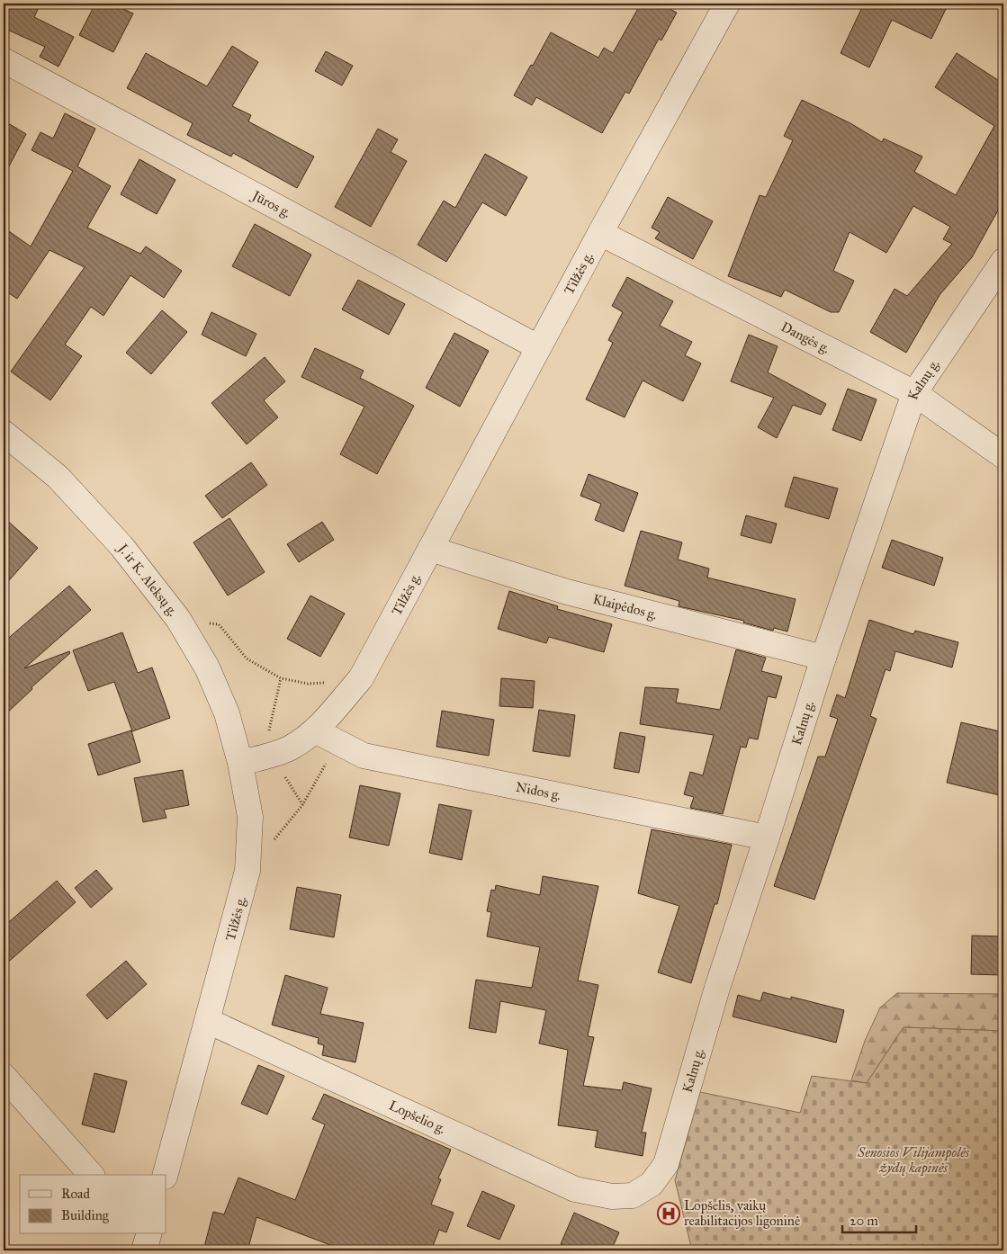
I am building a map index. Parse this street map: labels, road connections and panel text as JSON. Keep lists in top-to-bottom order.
{
  "streets": {
    "street": [
      "Jūros g.",
      "Tilžės g.",
      "Dangės g.",
      "Kalnų g.",
      "J. ir K. Aleksų g.",
      "Klaipėdos g.",
      "Nidos g.",
      "Lopšelio g."
    ]
  },
  "crossings": [
    ["Jūros g.", "Tilžės g."],
    ["Tilžės g.", "Dangės g."],
    ["Tilžės g.", "J. ir K. Aleksų g."],
    ["Tilžės g.", "Klaipėdos g."],
    ["Tilžės g.", "Nidos g."],
    ["Tilžės g.", "Lopšelio g."],
    ["Dangės g.", "Kalnų g."],
    ["Kalnų g.", "Klaipėdos g."],
    ["Kalnų g.", "Nidos g."],
    ["Kalnų g.", "Lopšelio g."]
  ],
  "parks": ["Senosios Vilijampolės žydų kapinės"],
  "places": {
    "hospital": ["Lopšelis, vaikų reabilitacijos ligoninė"]
  },
  "legend": ["Road", "Building"],
  "scale_bar": "20 m"
}
